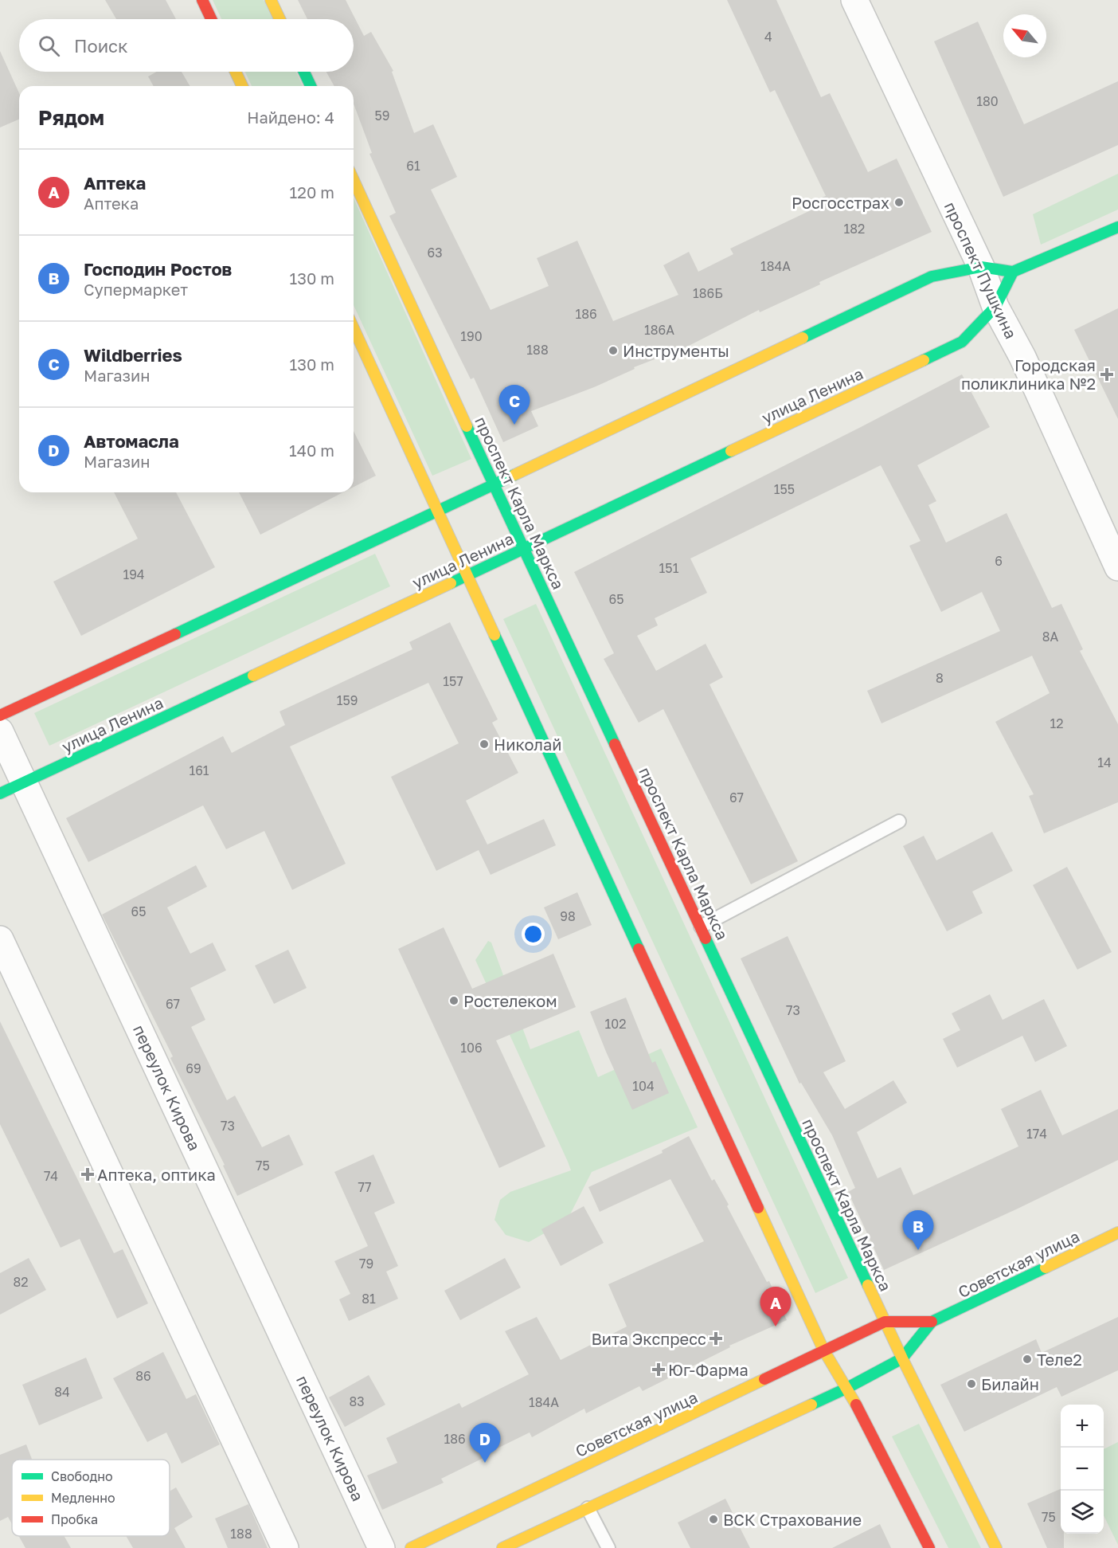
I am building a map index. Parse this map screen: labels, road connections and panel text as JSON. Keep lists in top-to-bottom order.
{
  "streets": {
    "main road": ["улица Ленина", "проспект Карла Маркса", "Советская улица"],
    "street": ["проспект Пушкина", "переулок Кирова"]
  },
  "crossings": [
    ["проспект Пушкина", "улица Ленина"],
    ["улица Ленина", "проспект Карла Маркса"],
    ["улица Ленина", "переулок Кирова"],
    ["проспект Карла Маркса", "Советская улица"]
  ],
  "places": {
    "other": [
      "Росгосстрах",
      "Инструменты",
      "Николай",
      "Ростелеком",
      "Теле2",
      "Билайн",
      "ВСК Страхование"
    ],
    "health": [
      "Городская поликлиника №2",
      "Аптека, оптика",
      "Вита Экспресс",
      "Юг-Фарма"
    ]
  },
  "house_numbers": [
    "4",
    "180",
    "59",
    "61",
    "182",
    "63",
    "184А",
    "186Б",
    "186",
    "186А",
    "190",
    "188",
    "155",
    "6",
    "151",
    "194",
    "65",
    "8А",
    "8",
    "157",
    "159",
    "12",
    "14",
    "161",
    "67",
    "65",
    "98",
    "67",
    "73",
    "102",
    "106",
    "69",
    "104",
    "73",
    "174",
    "75",
    "74",
    "77",
    "79",
    "82",
    "81",
    "86",
    "84",
    "83",
    "184А",
    "186",
    "75",
    "188"
  ],
  "legend": ["Свободно", "Медленно", "Пробка"],
  "north": "top left",
  "page": {
    "search": "Поиск",
    "heading": ["Рядом", "Найдено: 4"],
    "list": [
      {
        "mark": "A",
        "name": "Аптека",
        "note": "Аптека",
        "value": "120 m"
      },
      {
        "mark": "B",
        "name": "Господин Ростов",
        "note": "Супермаркет",
        "value": "130 m"
      },
      {
        "mark": "C",
        "name": "Wildberries",
        "note": "Магазин",
        "value": "130 m"
      },
      {
        "mark": "D",
        "name": "Автомасла",
        "note": "Магазин",
        "value": "140 m"
      }
    ],
    "pins": [
      "C",
      "B",
      "A",
      "D"
    ],
    "map_buttons": ["+", "−"]
  }
}
